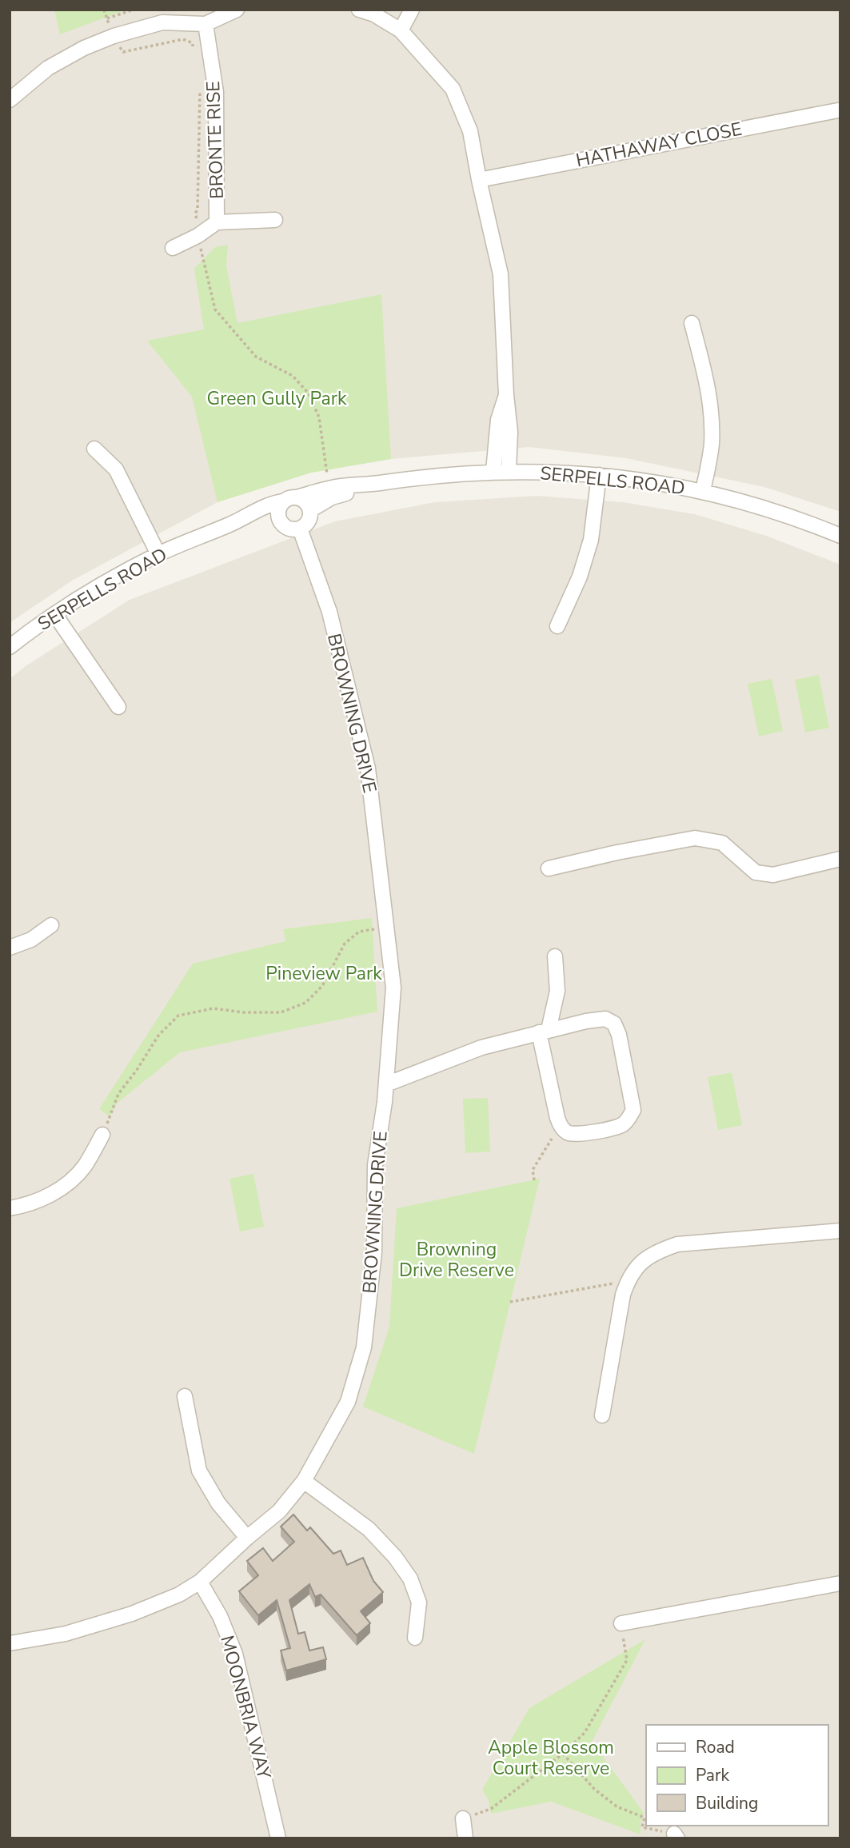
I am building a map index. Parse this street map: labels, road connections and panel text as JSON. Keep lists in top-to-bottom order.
{
  "streets": {
    "street": [
      "BRONTE RISE",
      "HATHAWAY CLOSE",
      "SERPELLS ROAD",
      "BROWNING DRIVE",
      "MOONBRIA WAY"
    ]
  },
  "crossings": [
    ["SERPELLS ROAD", "BROWNING DRIVE"],
    ["BROWNING DRIVE", "MOONBRIA WAY"]
  ],
  "parks": [
    "Green Gully Park",
    "Pineview Park",
    "Browning Drive Reserve",
    "Apple Blossom Court Reserve"
  ],
  "legend": ["Road", "Park", "Building"]
}
